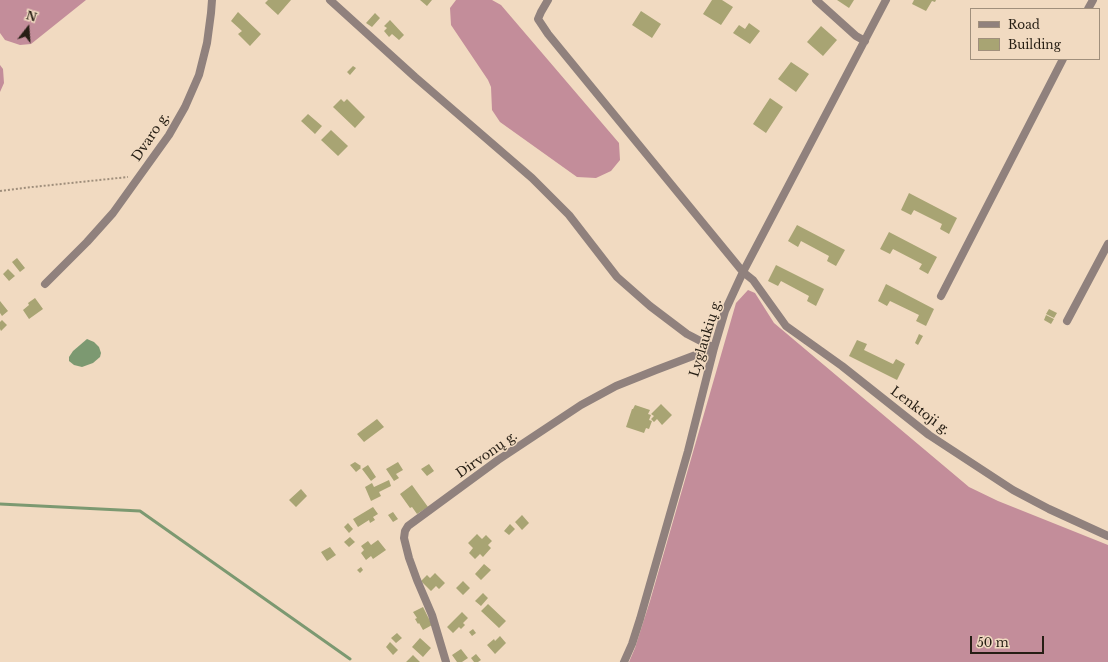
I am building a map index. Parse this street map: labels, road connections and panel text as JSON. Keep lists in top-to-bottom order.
{
  "streets": {
    "street": [
      "Dvaro g.",
      "Lyglaukių g.",
      "Lenktoji g.",
      "Dirvonų g."
    ]
  },
  "crossings": [
    ["Lyglaukių g.", "Lenktoji g."],
    ["Lyglaukių g.", "Dirvonų g."]
  ],
  "legend": ["Road", "Building"],
  "scale_bar": "50 m",
  "north": "top"
}
